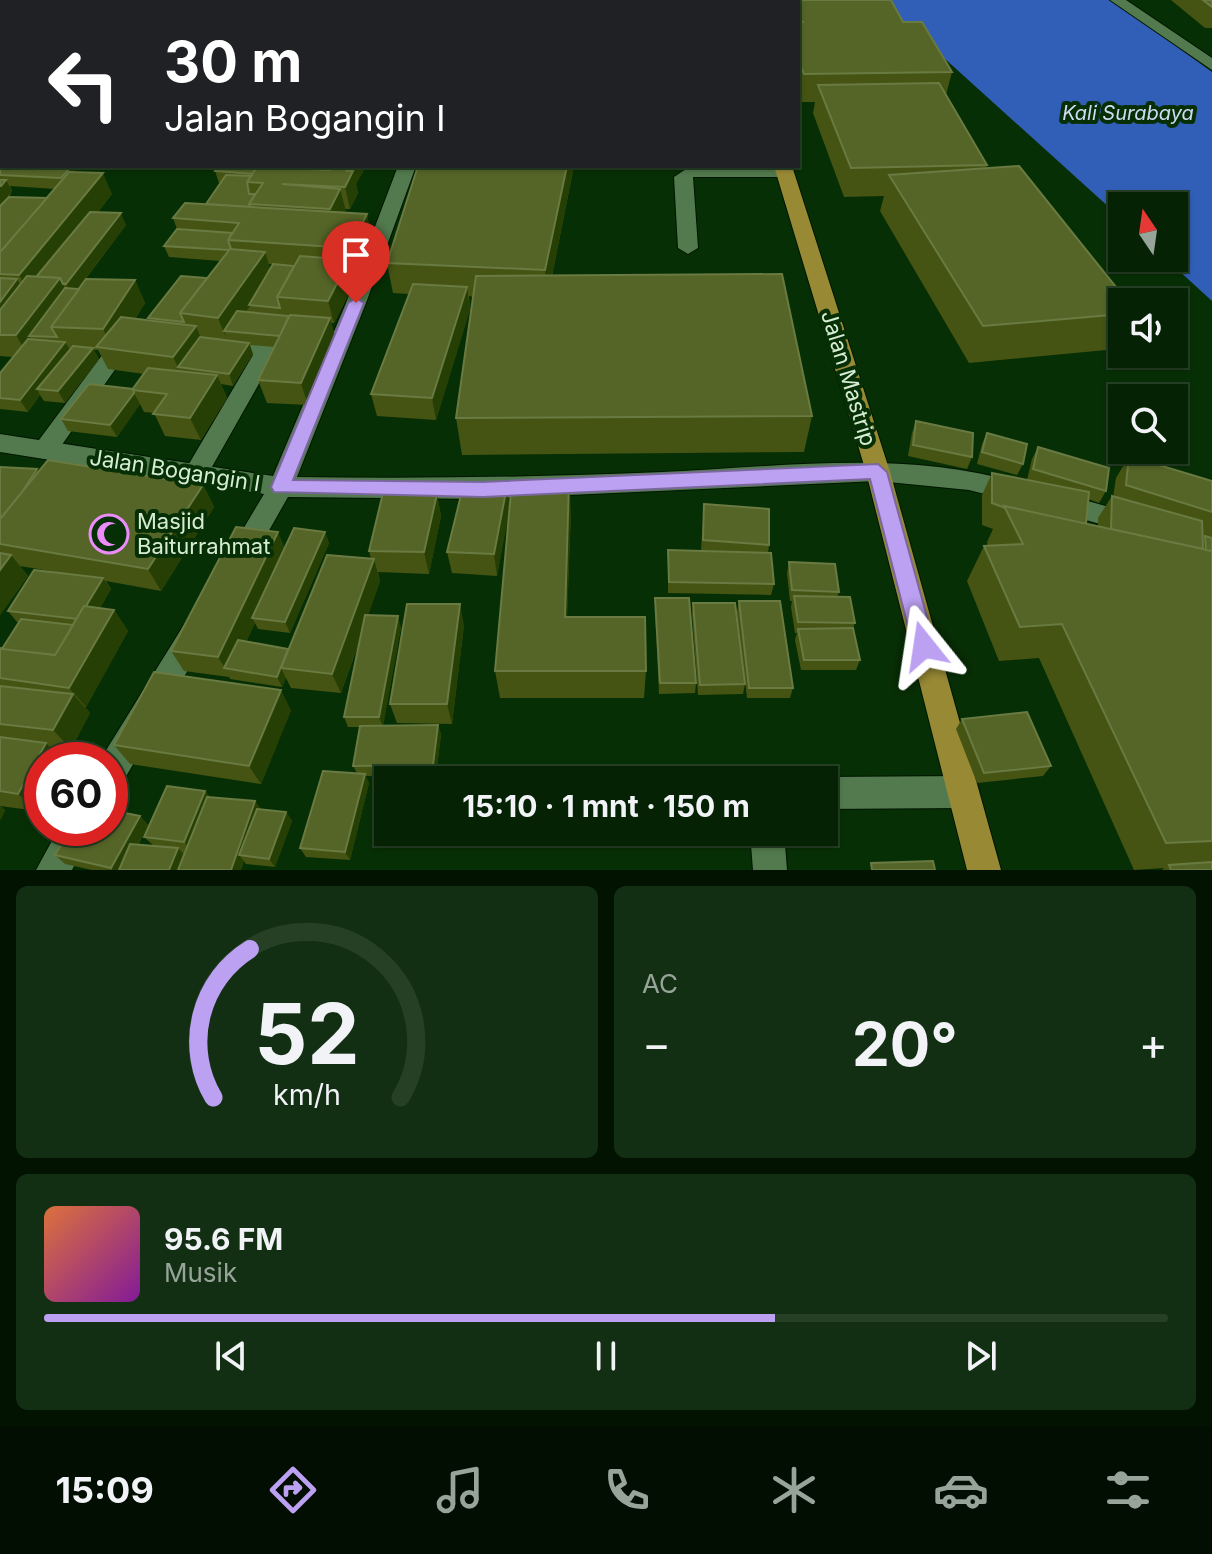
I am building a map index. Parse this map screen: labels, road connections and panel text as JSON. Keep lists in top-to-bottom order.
{
  "streets": {
    "main road": ["Jalan Mastrip"],
    "street": ["Jalan Bogangin I"]
  },
  "crossings": [
    ["Jalan Mastrip", "Jalan Bogangin I"]
  ],
  "water": ["Kali Surabaya"],
  "places": {
    "mosque": ["Masjid Baiturrahmat"]
  },
  "north": "top",
  "page": {
    "turn": ["30 m", "Jalan Bogangin I"],
    "limit": "60",
    "trip": "15:10 · 1 mnt · 150 m",
    "tile": "AC",
    "heat": ["−", "20°", "+"],
    "song": ["95.6 FM", "Musik"],
    "tabs": "15:09",
    "gauge": ["52", "km/h"]
  }
}
